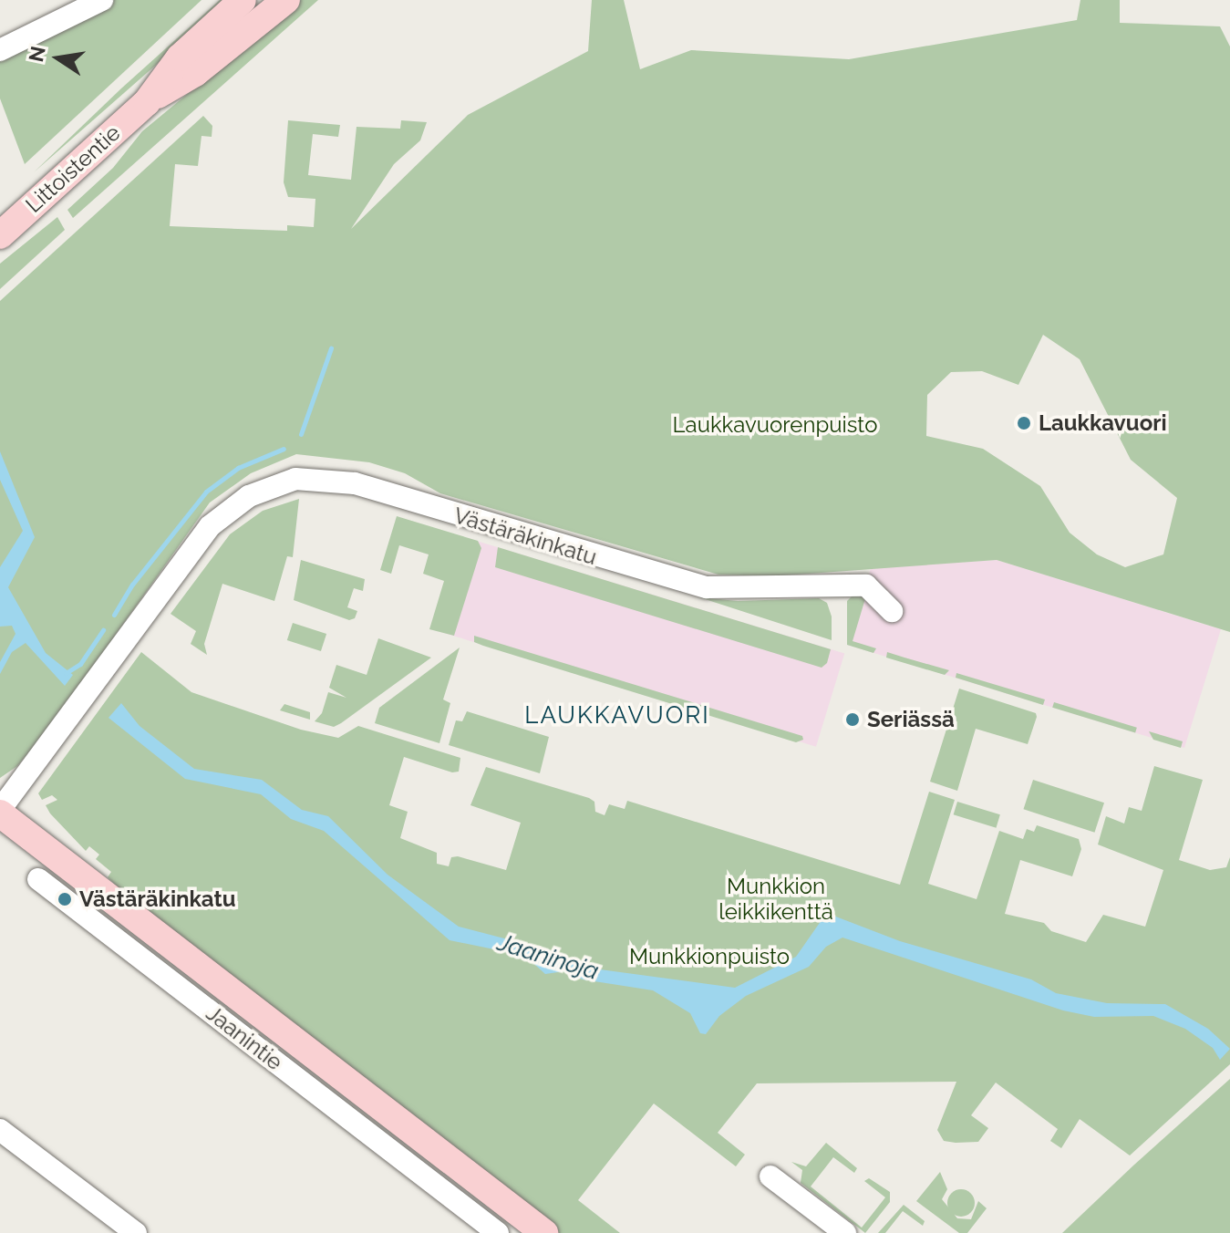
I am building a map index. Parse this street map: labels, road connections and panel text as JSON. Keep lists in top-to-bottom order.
{
  "streets": {
    "main road": ["Littoistentie", "Jaanintie"],
    "street": ["Västäräkinkatu"]
  },
  "crossings": [
    ["Västäräkinkatu", "Jaanintie"]
  ],
  "districts": ["LAUKKAVUORI"],
  "water": ["Jaaninoja"],
  "parks": ["Laukkavuorenpuisto", "Munkkion leikkikenttä", "Munkkionpuisto"],
  "places": ["Laukkavuori", "Seriässä", "Västäräkinkatu"],
  "north": "left"
}
